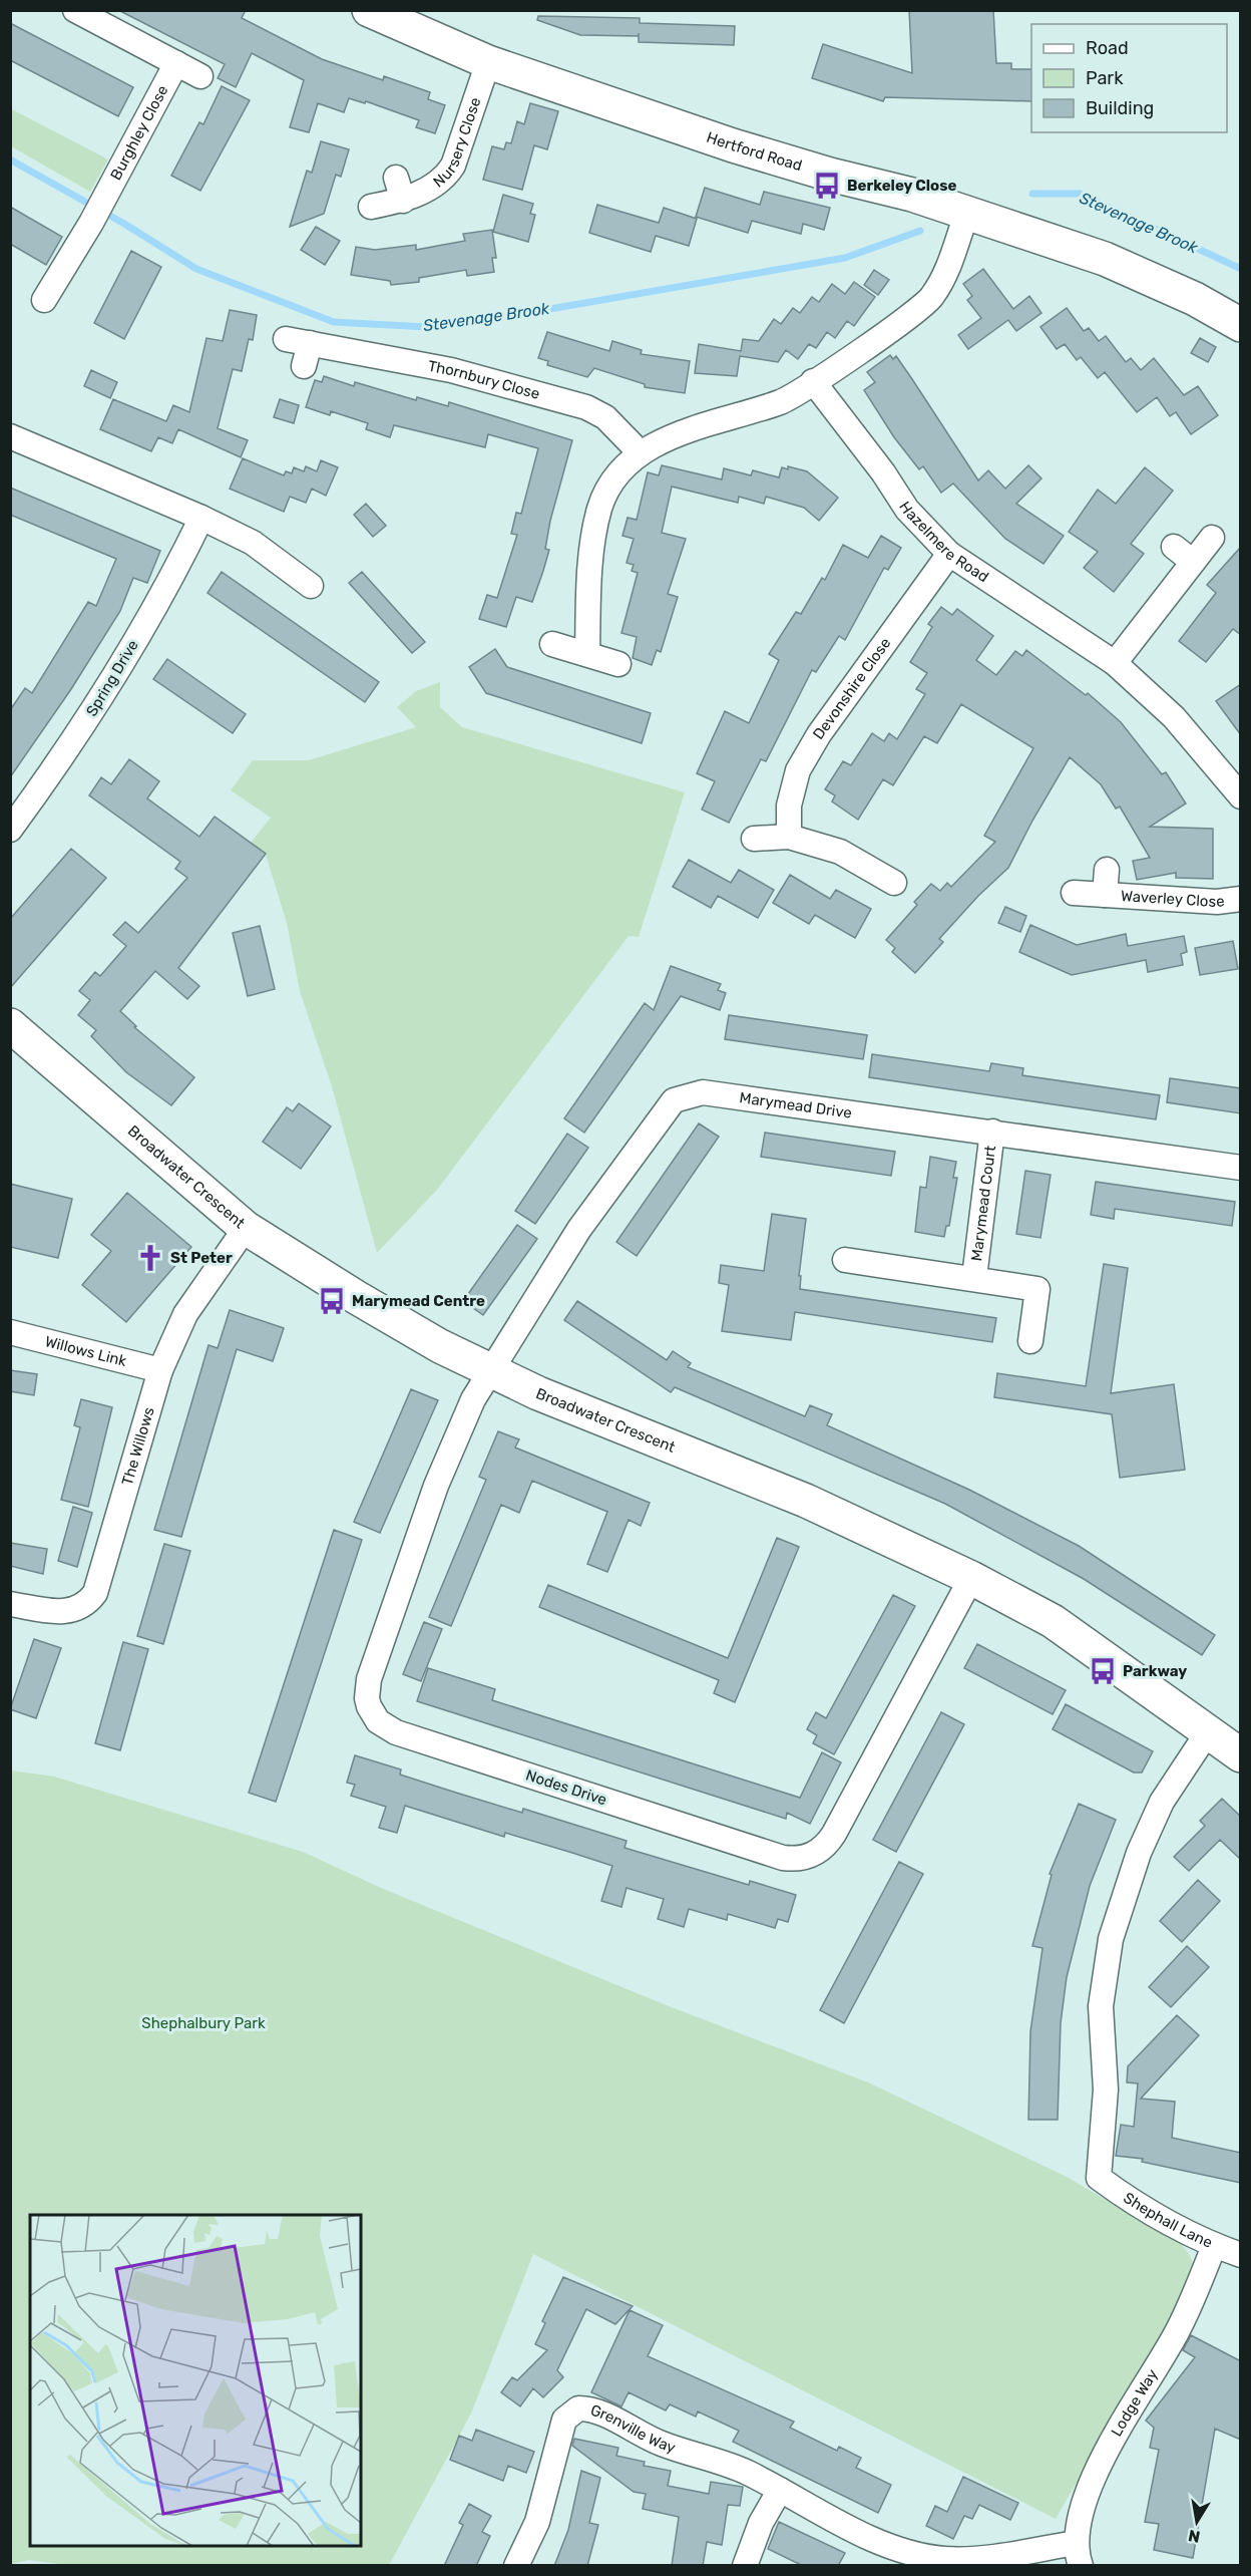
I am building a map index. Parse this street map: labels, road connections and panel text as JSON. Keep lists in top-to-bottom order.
{
  "streets": {
    "street": [
      "Burghley Close",
      "Nursery Close",
      "Hertford Road",
      "Thornbury Close",
      "Hazelmere Road",
      "Spring Drive",
      "Devonshire Close",
      "Waverley Close",
      "Marymead Drive",
      "Broadwater Crescent",
      "Marymead Court",
      "Willows Link",
      "The Willows",
      "Nodes Drive",
      "Shephall Lane",
      "Lodge Way",
      "Grenville Way"
    ]
  },
  "crossings": [
    ["Nursery Close", "Hertford Road"],
    ["Hazelmere Road", "Devonshire Close"],
    ["Marymead Drive", "Broadwater Crescent"],
    ["Marymead Drive", "Marymead Court"],
    ["Marymead Drive", "Nodes Drive"],
    ["Broadwater Crescent", "The Willows"],
    ["Broadwater Crescent", "Nodes Drive"],
    ["Broadwater Crescent", "Shephall Lane"],
    ["Willows Link", "The Willows"],
    ["Shephall Lane", "Lodge Way"],
    ["Lodge Way", "Grenville Way"]
  ],
  "water": ["Stevenage Brook"],
  "parks": ["Shephalbury Park"],
  "places": {
    "bus stop": ["Berkeley Close", "Marymead Centre", "Parkway"],
    "church": ["St Peter"]
  },
  "legend": ["Road", "Park", "Building"],
  "north": "bottom"
}
